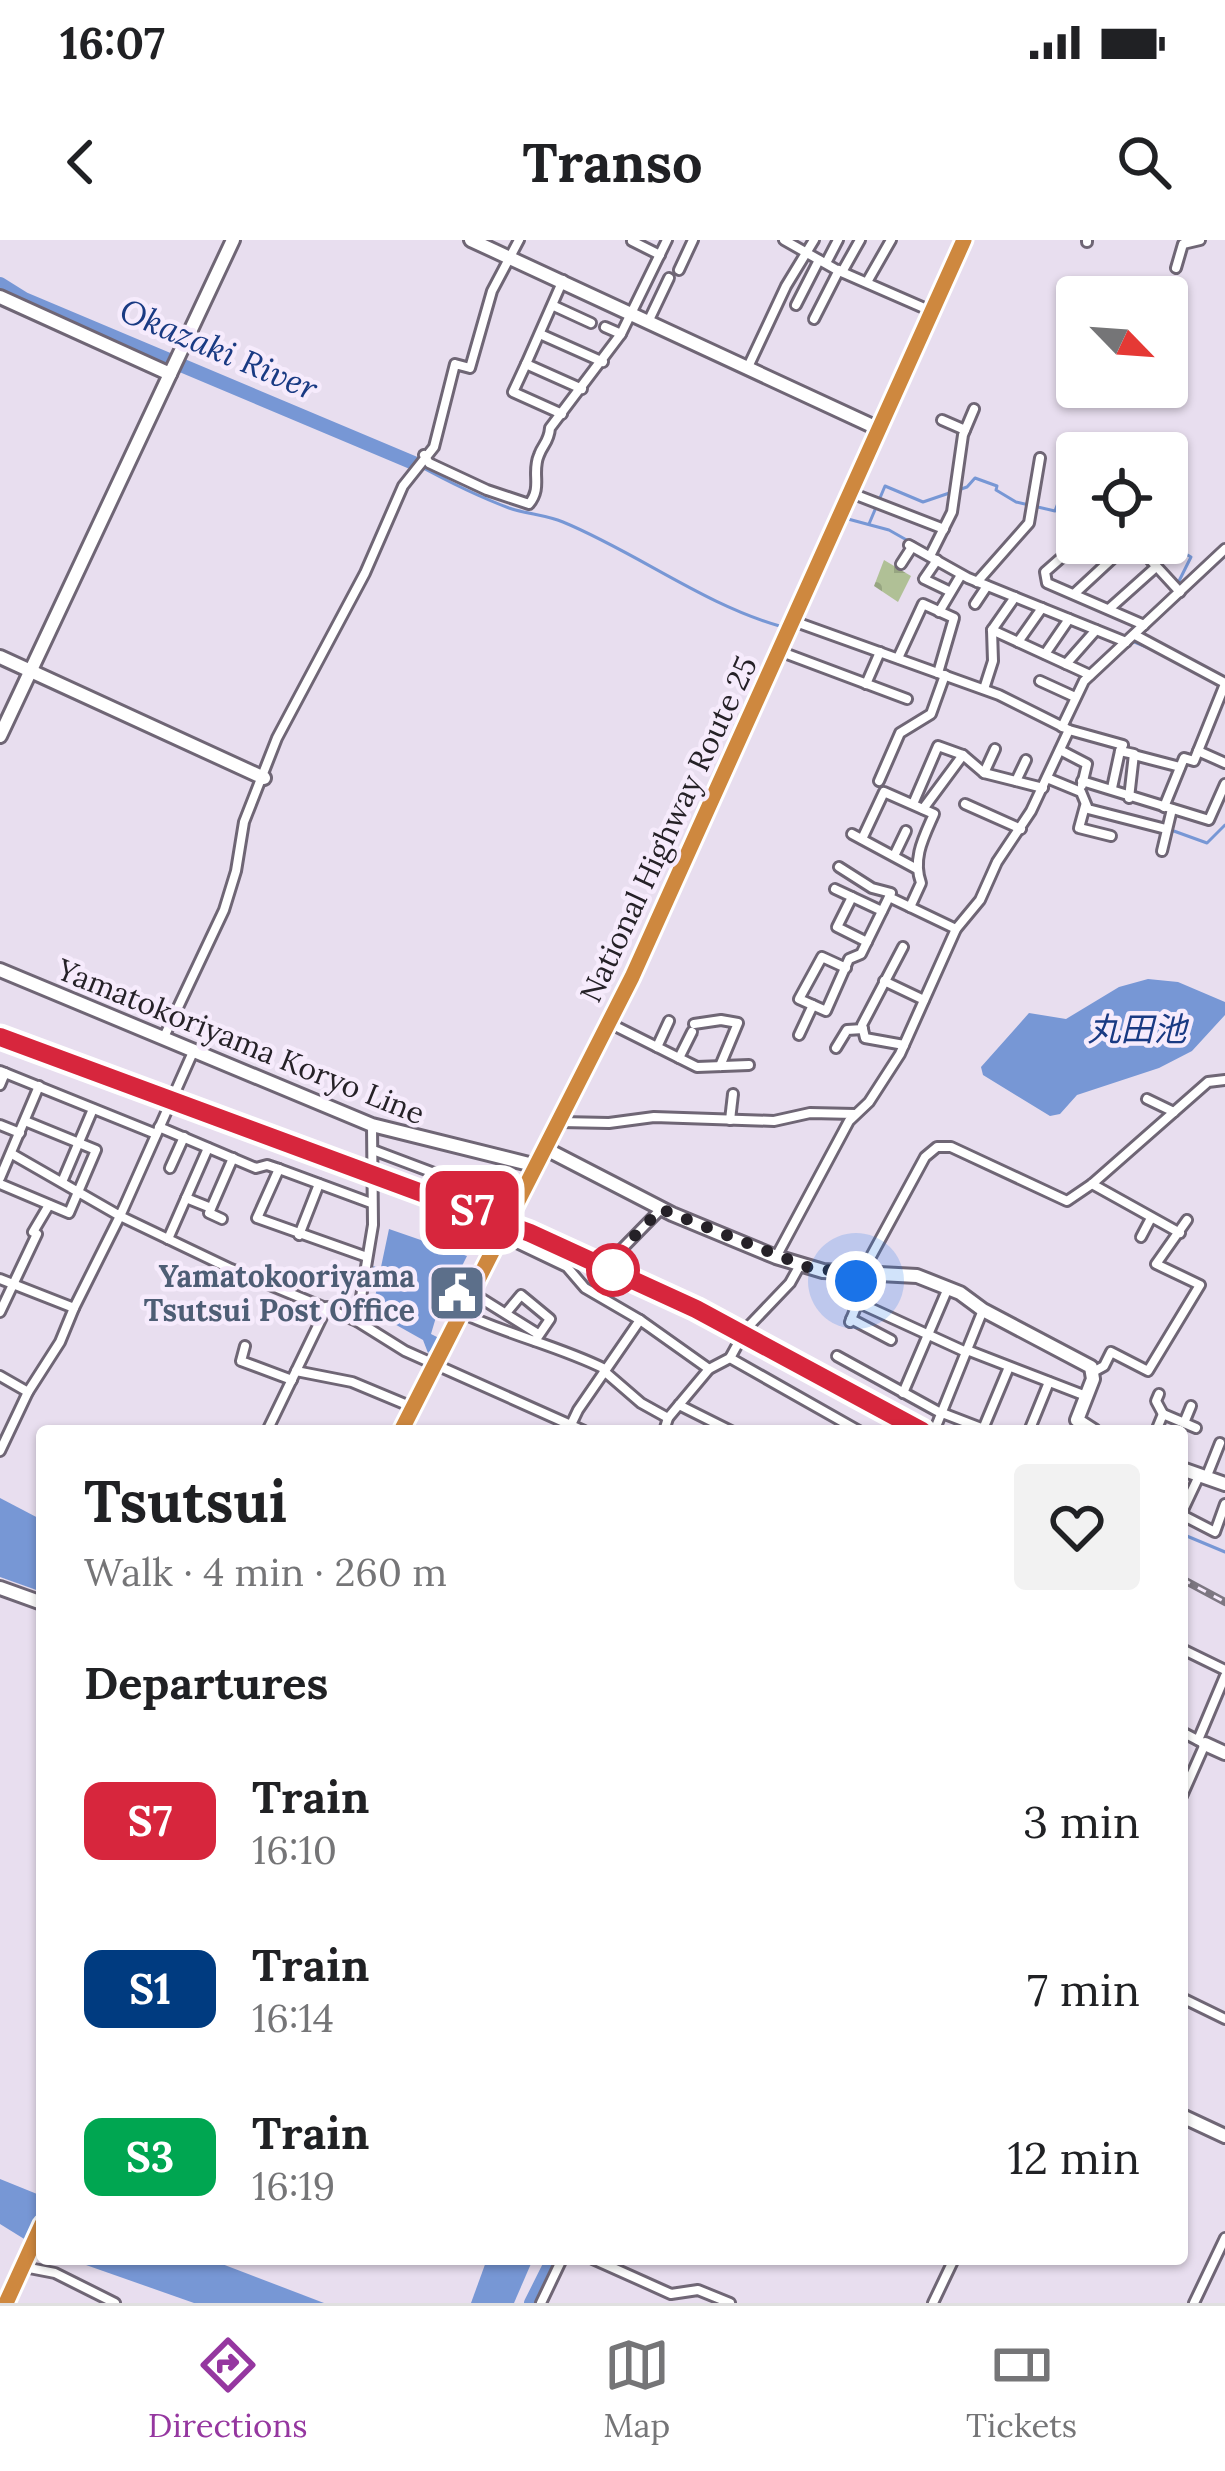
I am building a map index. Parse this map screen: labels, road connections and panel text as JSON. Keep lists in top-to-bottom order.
{
  "streets": {
    "highway": ["National Highway Route 25"],
    "street": ["Yamatokoriyama Koryo Line"]
  },
  "crossings": [
    ["National Highway Route 25", "Yamatokoriyama Koryo Line"]
  ],
  "water": ["Okazaki River", "丸田池"],
  "places": {
    "public building": ["Yamatokooriyama Tsutsui Post Office"]
  },
  "north": "bottom right",
  "page": {
    "status": "16:07",
    "header": "Transo",
    "on_map": "S7",
    "heading": [
      ["Tsutsui", "Walk · 4 min · 260 m"],
      "Departures"
    ],
    "list": [
      {
        "mark": "S7",
        "name": "Train",
        "note": "16:10",
        "value": "3 min"
      },
      {
        "mark": "S1",
        "name": "Train",
        "note": "16:14",
        "value": "7 min"
      },
      {
        "mark": "S3",
        "name": "Train",
        "note": "16:19",
        "value": "12 min"
      }
    ],
    "tabs": ["Directions", "Map", "Tickets"]
  }
}
